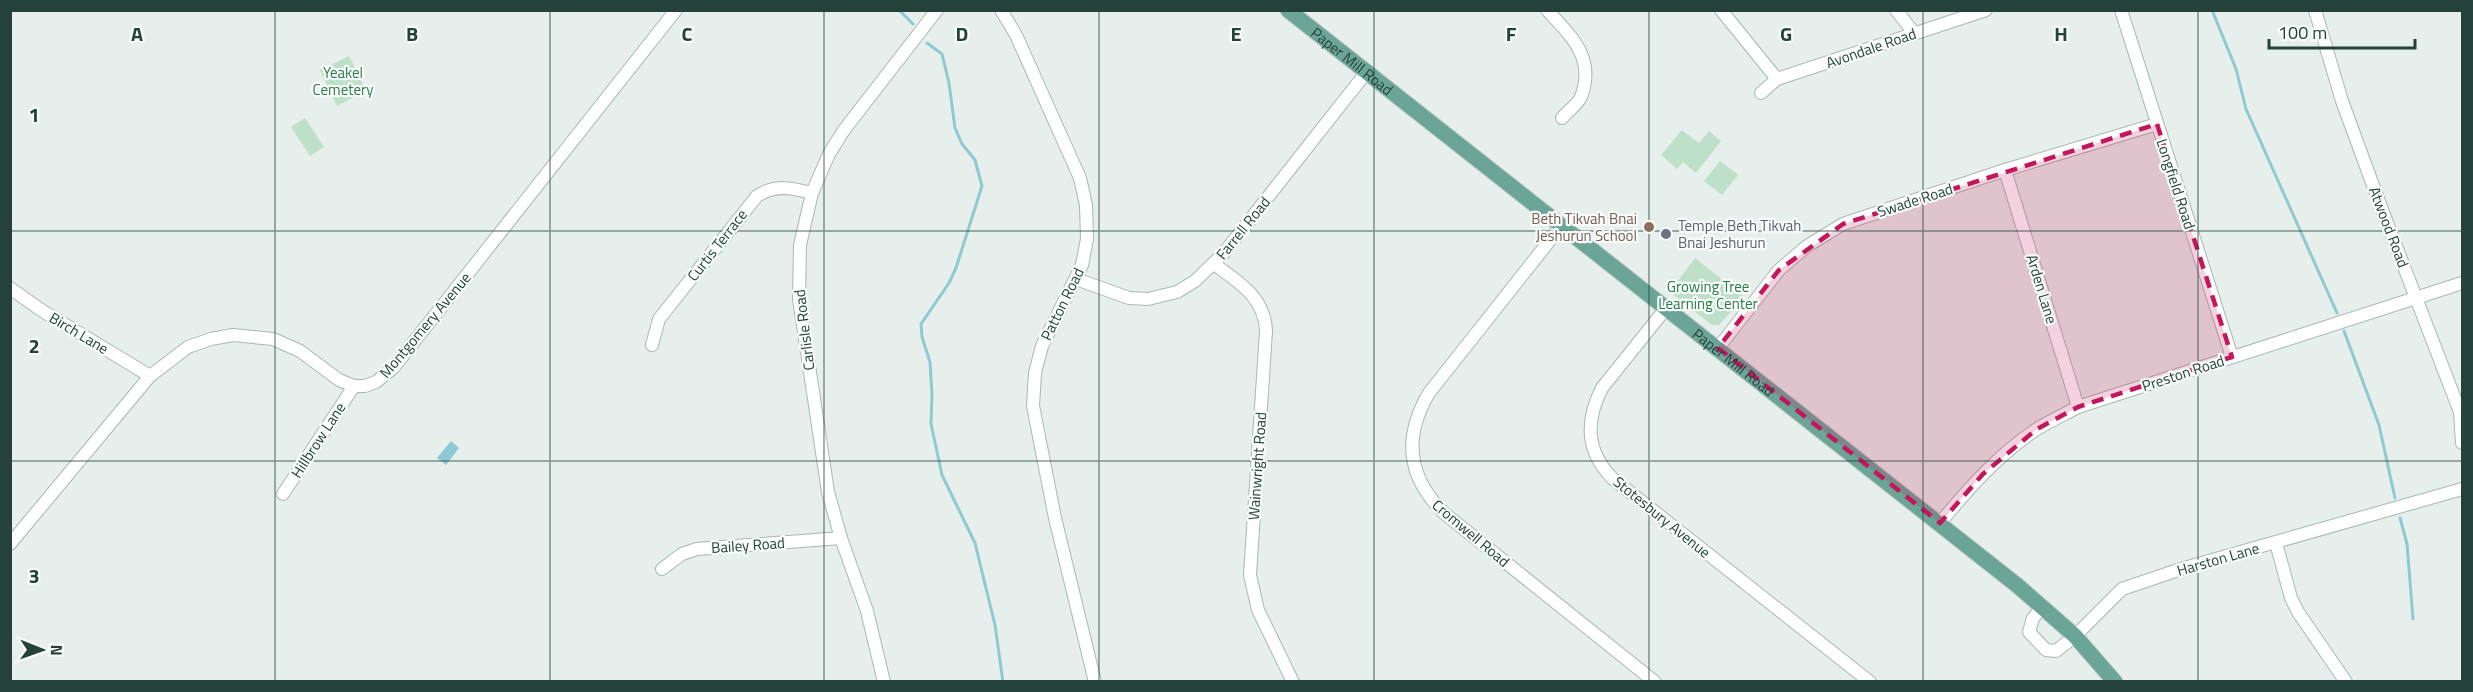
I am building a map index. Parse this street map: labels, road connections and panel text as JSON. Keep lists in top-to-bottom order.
{
  "streets": {
    "main road": ["Paper Mill Road"],
    "street": [
      "Avondale Road",
      "Longfield Road",
      "Swade Road",
      "Atwood Road",
      "Farrell Road",
      "Curtis Terrace",
      "Arden Lane",
      "Patton Road",
      "Montgomery Avenue",
      "Carlisle Road",
      "Birch Lane",
      "Preston Road",
      "Hillbrow Lane",
      "Wainwright Road",
      "Stotesbury Avenue",
      "Cromwell Road",
      "Bailey Road",
      "Harston Lane"
    ]
  },
  "crossings": [
    ["Paper Mill Road", "Swade Road"],
    ["Paper Mill Road", "Farrell Road"],
    ["Paper Mill Road", "Preston Road"],
    ["Paper Mill Road", "Stotesbury Avenue"],
    ["Paper Mill Road", "Cromwell Road"],
    ["Paper Mill Road", "Harston Lane"],
    ["Longfield Road", "Swade Road"],
    ["Longfield Road", "Preston Road"],
    ["Swade Road", "Arden Lane"],
    ["Atwood Road", "Preston Road"],
    ["Farrell Road", "Patton Road"],
    ["Farrell Road", "Wainwright Road"],
    ["Curtis Terrace", "Carlisle Road"],
    ["Arden Lane", "Preston Road"],
    ["Montgomery Avenue", "Hillbrow Lane"],
    ["Carlisle Road", "Bailey Road"]
  ],
  "parks": ["Yeakel Cemetery", "Growing Tree Learning Center"],
  "places": ["Beth Tikvah Bnai Jeshurun School", "Temple Beth Tikvah Bnai Jeshurun"],
  "scale_bar": "100 m",
  "north": "right",
  "grid": {
    "columns": [
      "A",
      "B",
      "C",
      "D",
      "E",
      "F",
      "G",
      "H"
    ],
    "rows": ["1", "2", "3"]
  }
}
